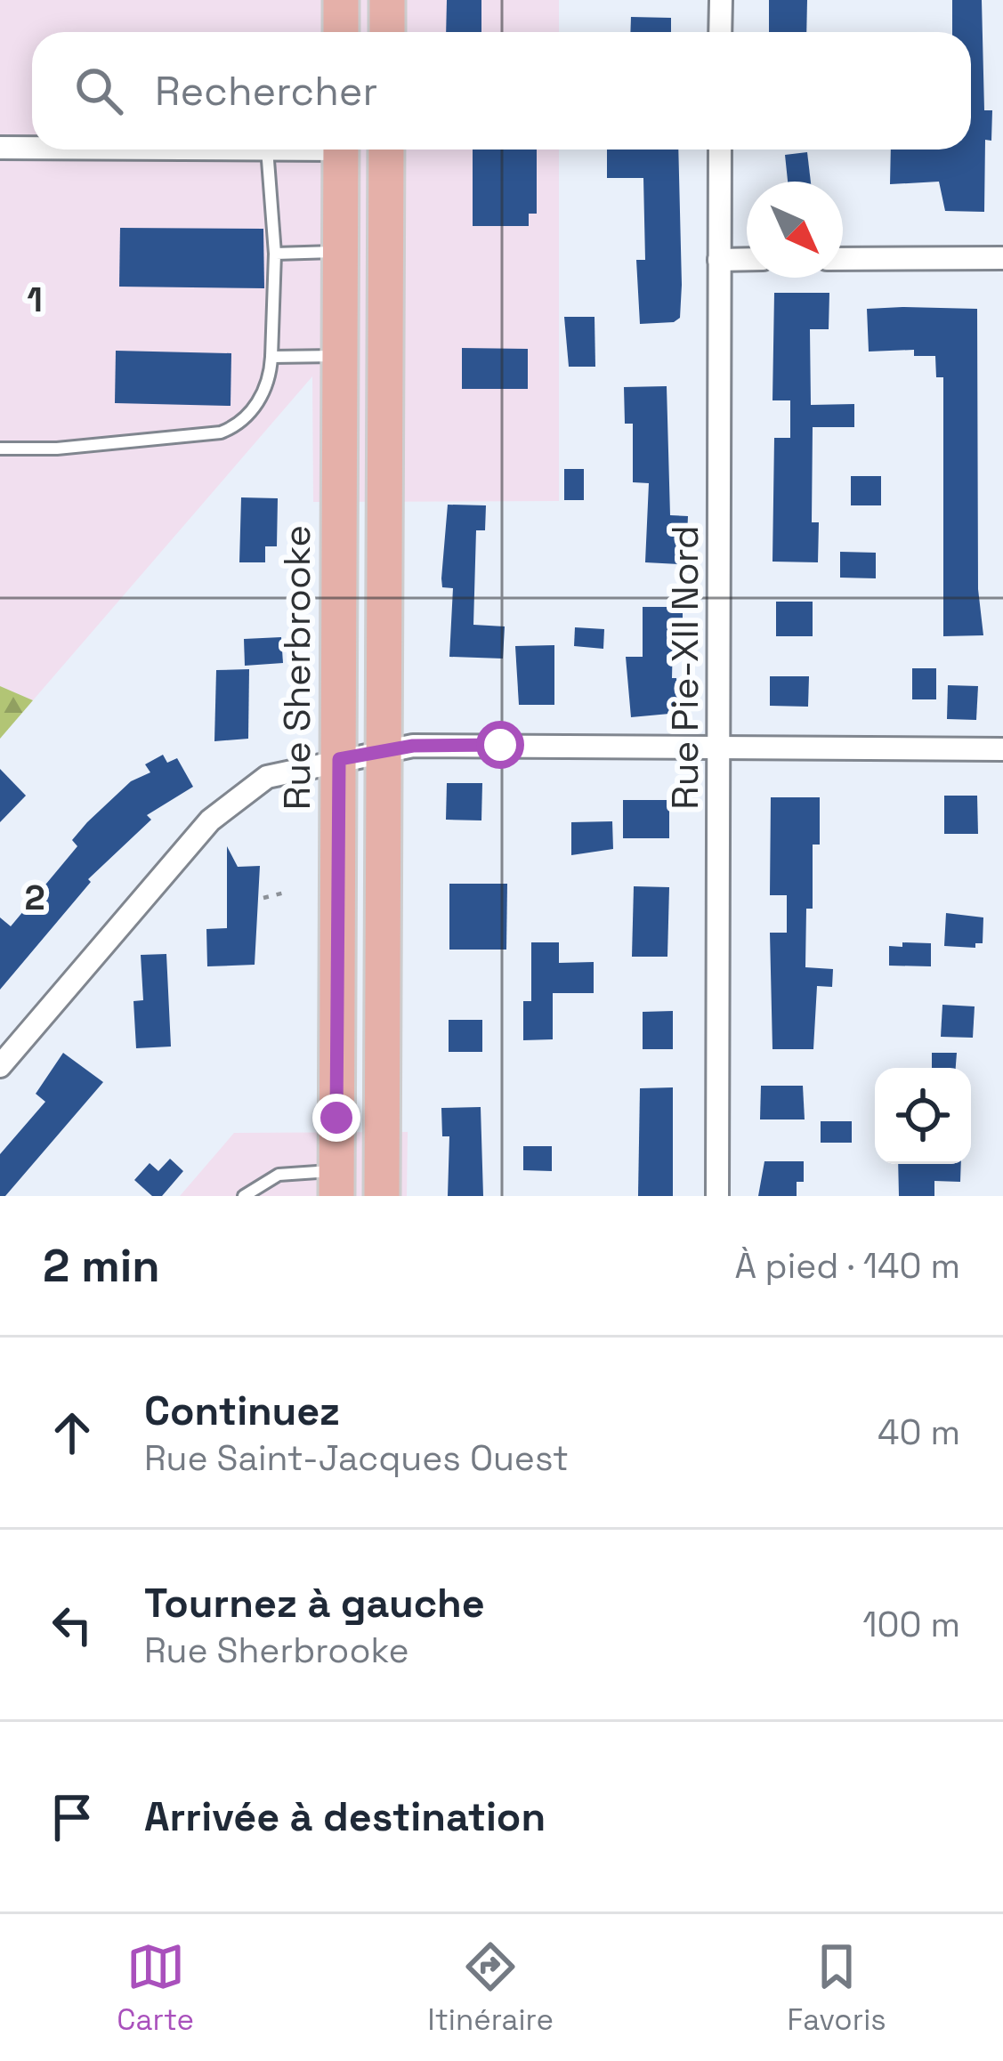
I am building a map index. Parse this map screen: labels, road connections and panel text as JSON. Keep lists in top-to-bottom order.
{
  "streets": {
    "main road": ["Rue Sherbrooke"],
    "street": ["Rue Pie-XII Nord"]
  },
  "north": "bottom right",
  "page": {
    "search": "Rechercher",
    "heading": ["2 min", "À pied · 140 m"],
    "list": [
      ["Continuez", "Rue Saint-Jacques Ouest", "40 m"],
      ["Tournez à gauche", "Rue Sherbrooke", "100 m"],
      "Arrivée à destination"
    ],
    "nav": ["Carte", "Itinéraire", "Favoris"]
  },
  "grid": {
    "rows": ["1", "2"]
  }
}
